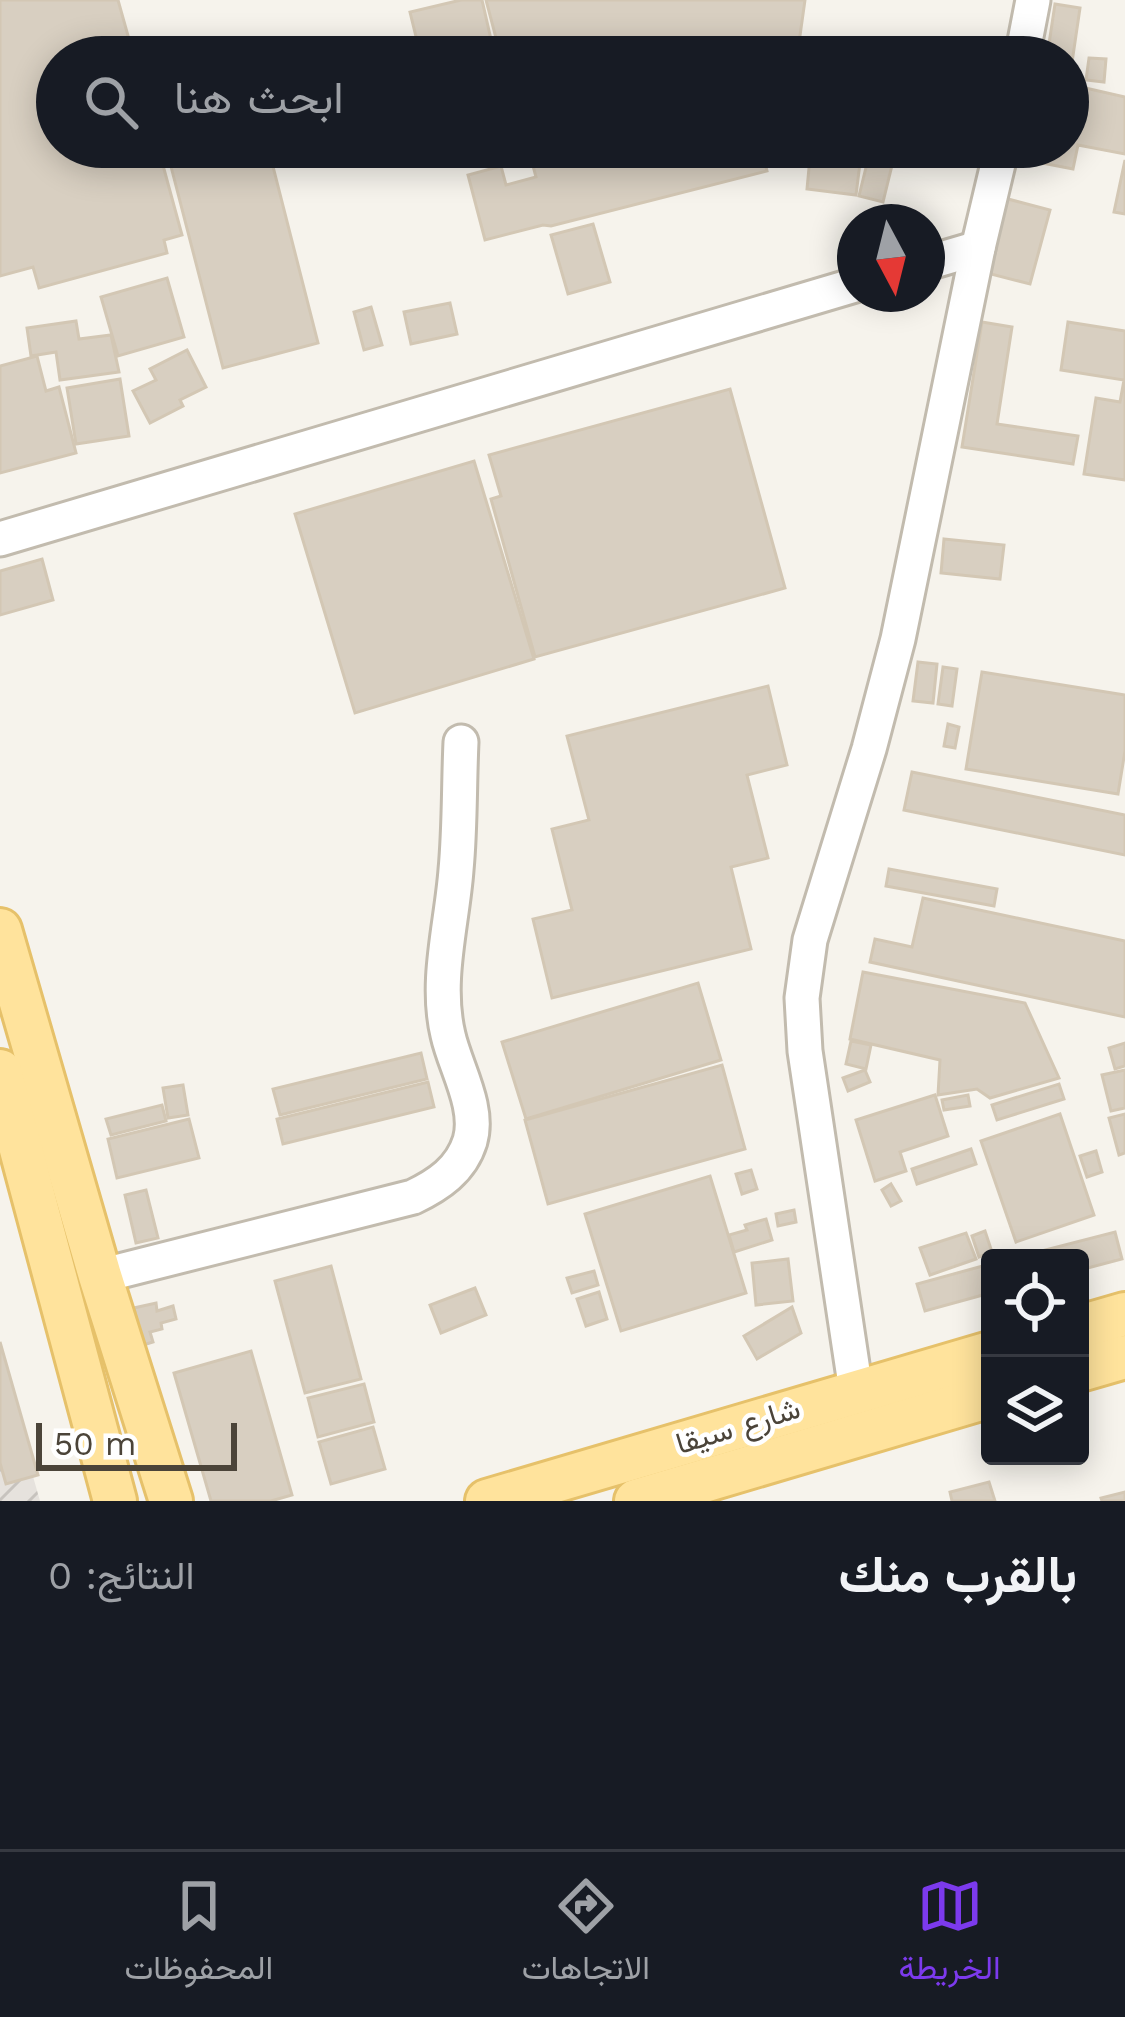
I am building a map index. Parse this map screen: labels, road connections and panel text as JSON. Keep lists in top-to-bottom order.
{
  "streets": {
    "main road": ["شارع سيقا"]
  },
  "scale_bar": "50 m",
  "north": "bottom",
  "page": {
    "search": "ابحث هنا",
    "scale": "50 m",
    "heading": ["بالقرب منك", "النتائج: 0"],
    "nav": ["الخريطة", "الاتجاهات", "المحفوظات"]
  }
}
